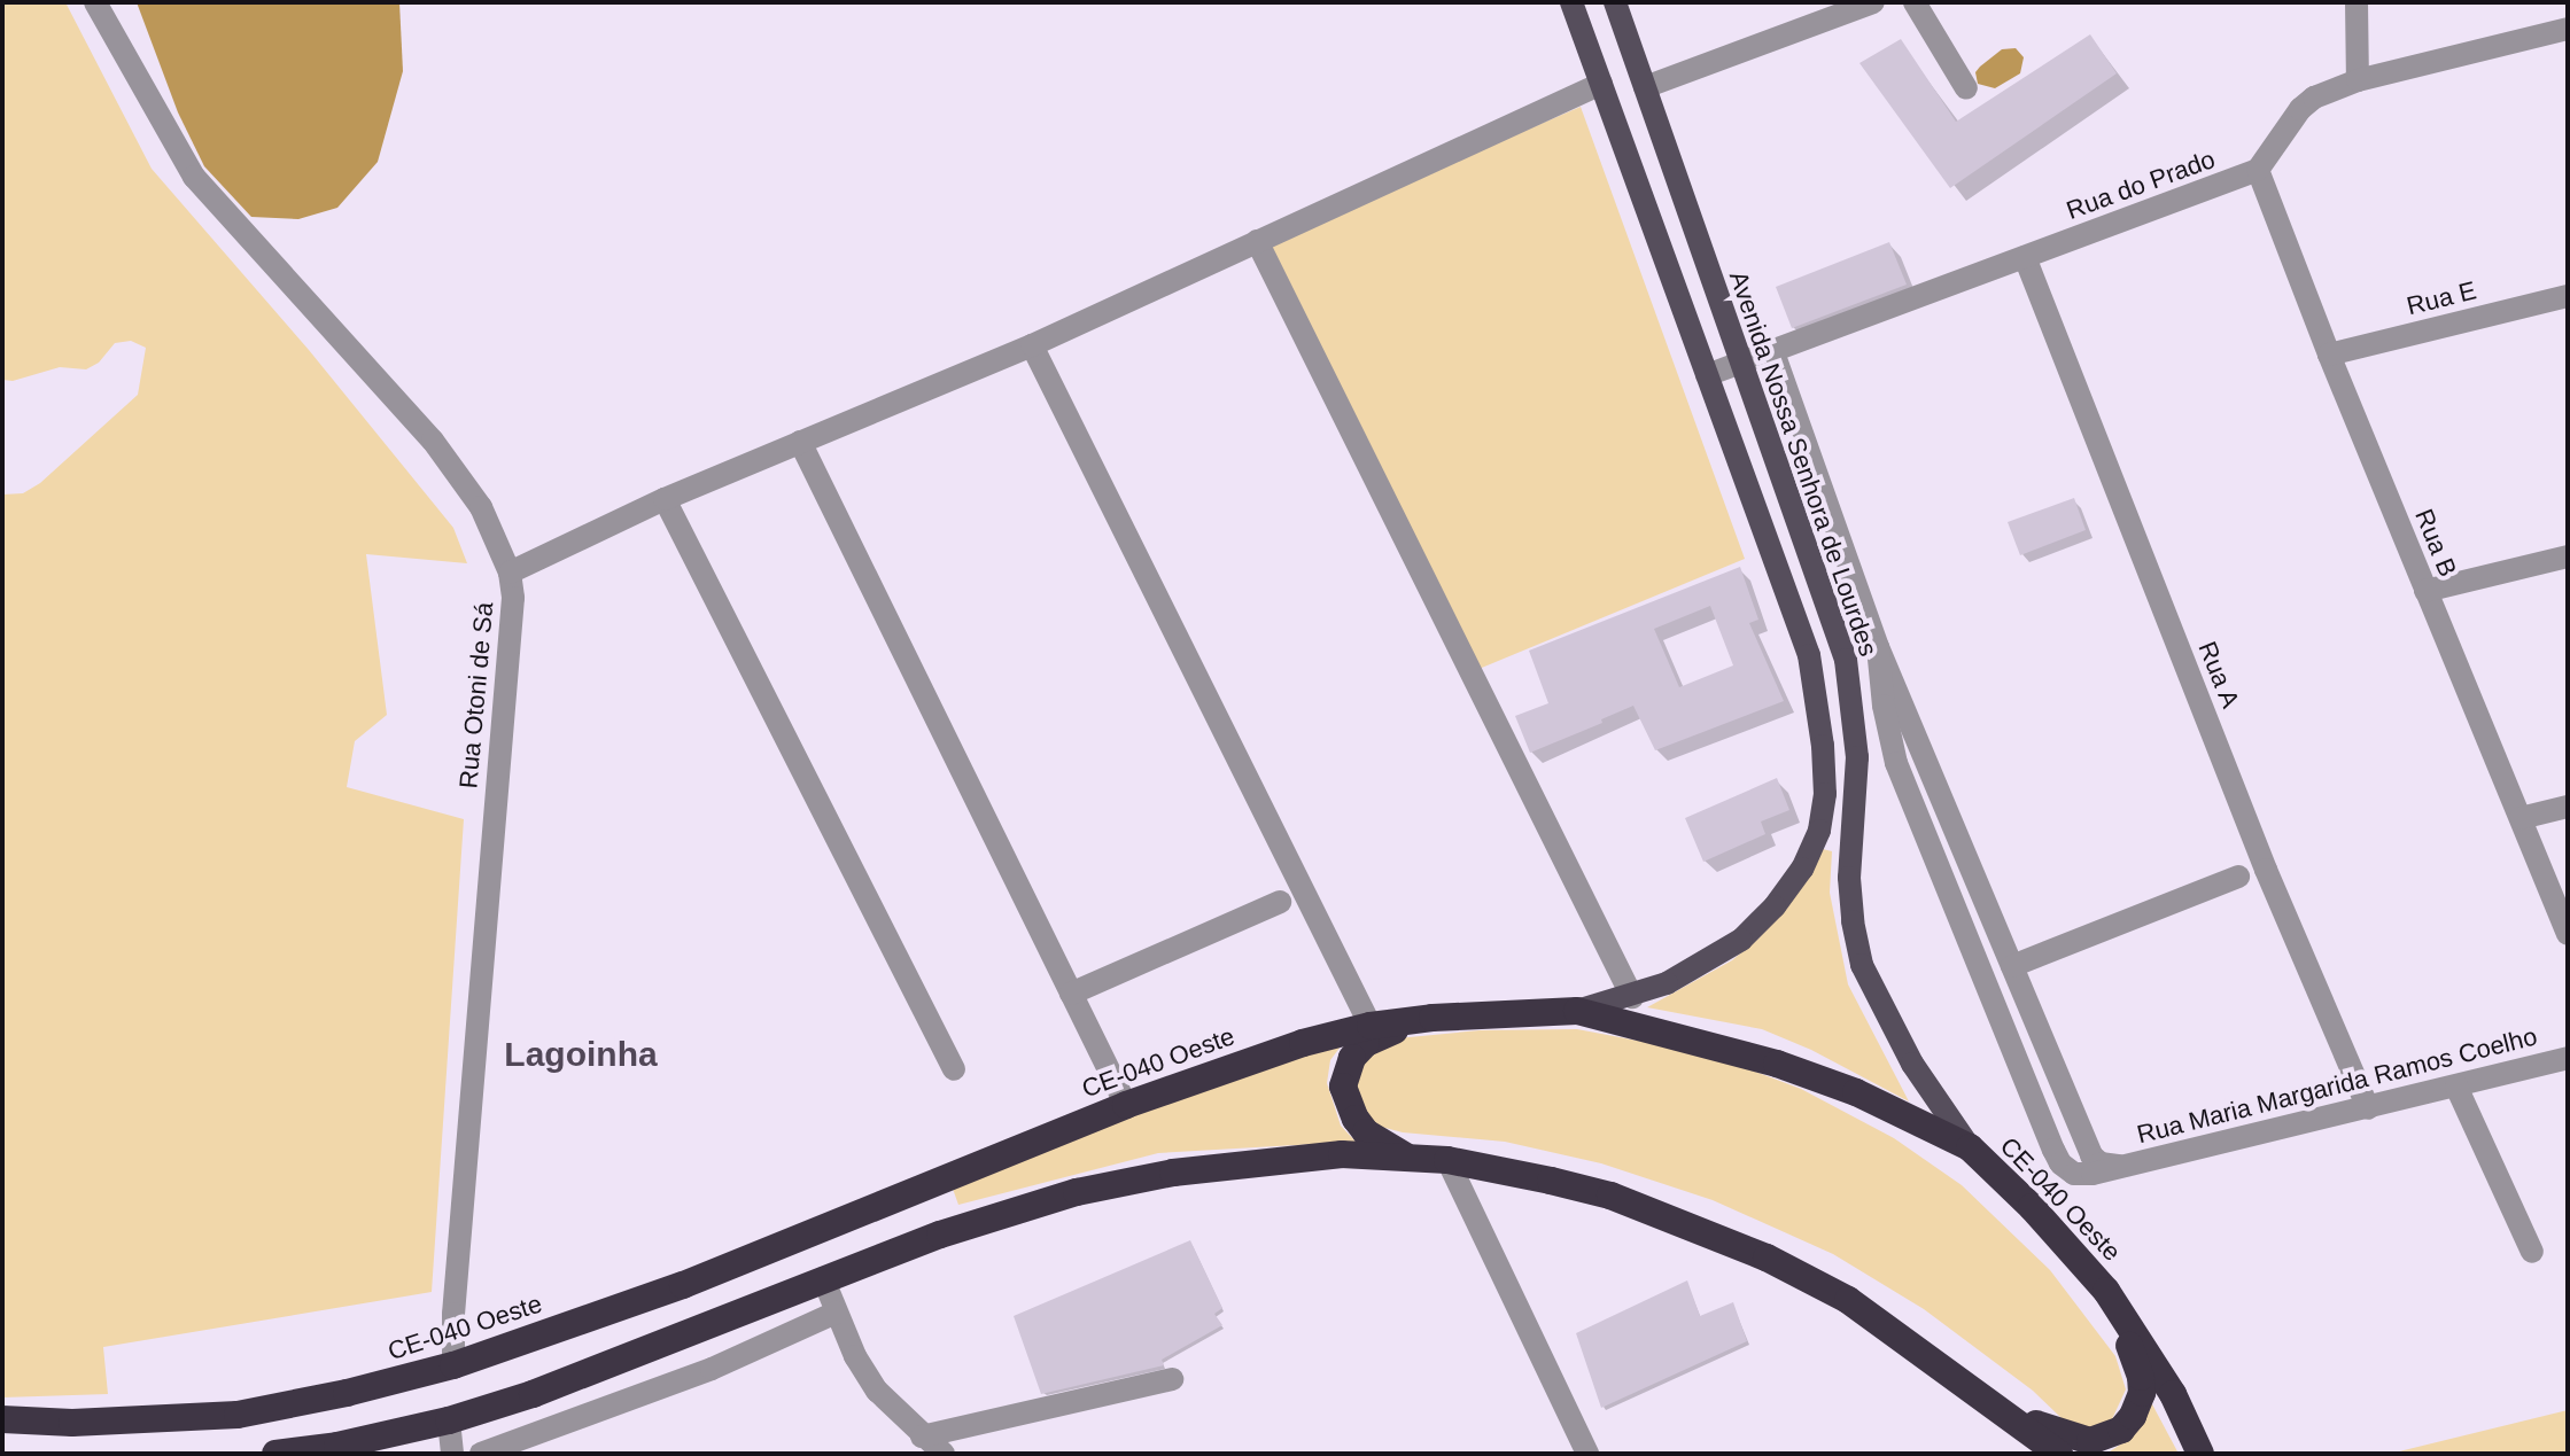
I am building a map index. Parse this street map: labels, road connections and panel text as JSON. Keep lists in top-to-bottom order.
{
  "streets": {
    "highway": ["CE-040 Oeste"],
    "main road": ["Avenida Nossa Senhora de Lourdes"],
    "street": [
      "Rua do Prado",
      "Rua E",
      "Rua B",
      "Rua A",
      "Rua Otoni de Sá",
      "Rua Maria Margarida Ramos Coelho"
    ]
  },
  "crossings": [
    ["Rua do Prado", "Avenida Nossa Senhora de Lourdes"],
    ["Rua do Prado", "Rua B"],
    ["Rua do Prado", "Rua A"],
    ["Rua E", "Rua B"],
    ["Avenida Nossa Senhora de Lourdes", "CE-040 Oeste"],
    ["Rua A", "Rua Maria Margarida Ramos Coelho"],
    ["Rua Otoni de Sá", "CE-040 Oeste"]
  ],
  "districts": ["Lagoinha"]
}
